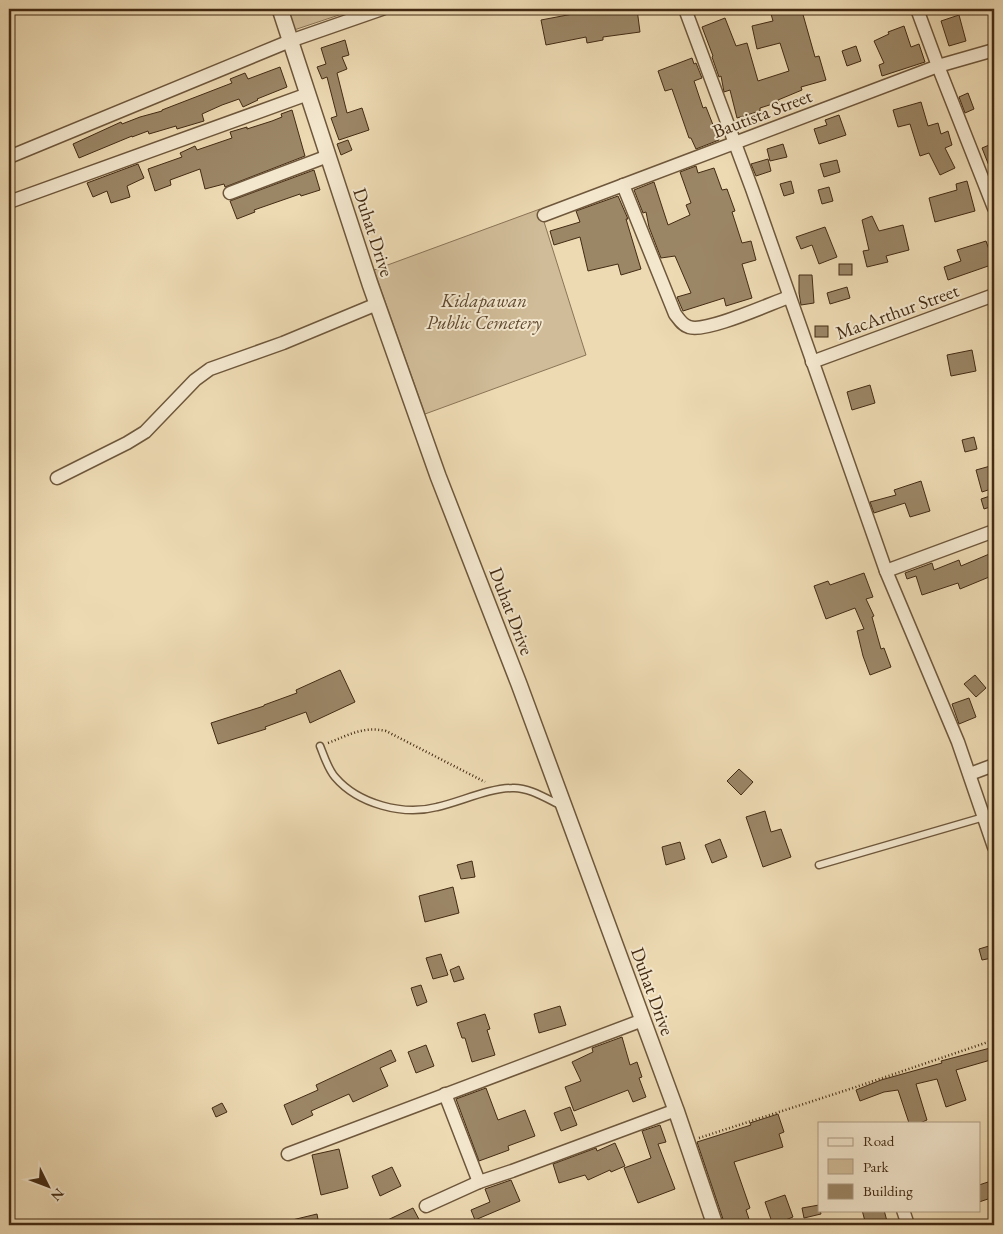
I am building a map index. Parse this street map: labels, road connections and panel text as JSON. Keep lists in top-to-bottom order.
{
  "streets": {
    "street": ["Bautista Street", "Duhat Drive", "MacArthur Street"]
  },
  "parks": ["Kidapawan Public Cemetery"],
  "legend": ["Road", "Park", "Building"],
  "north": "bottom right"
}
